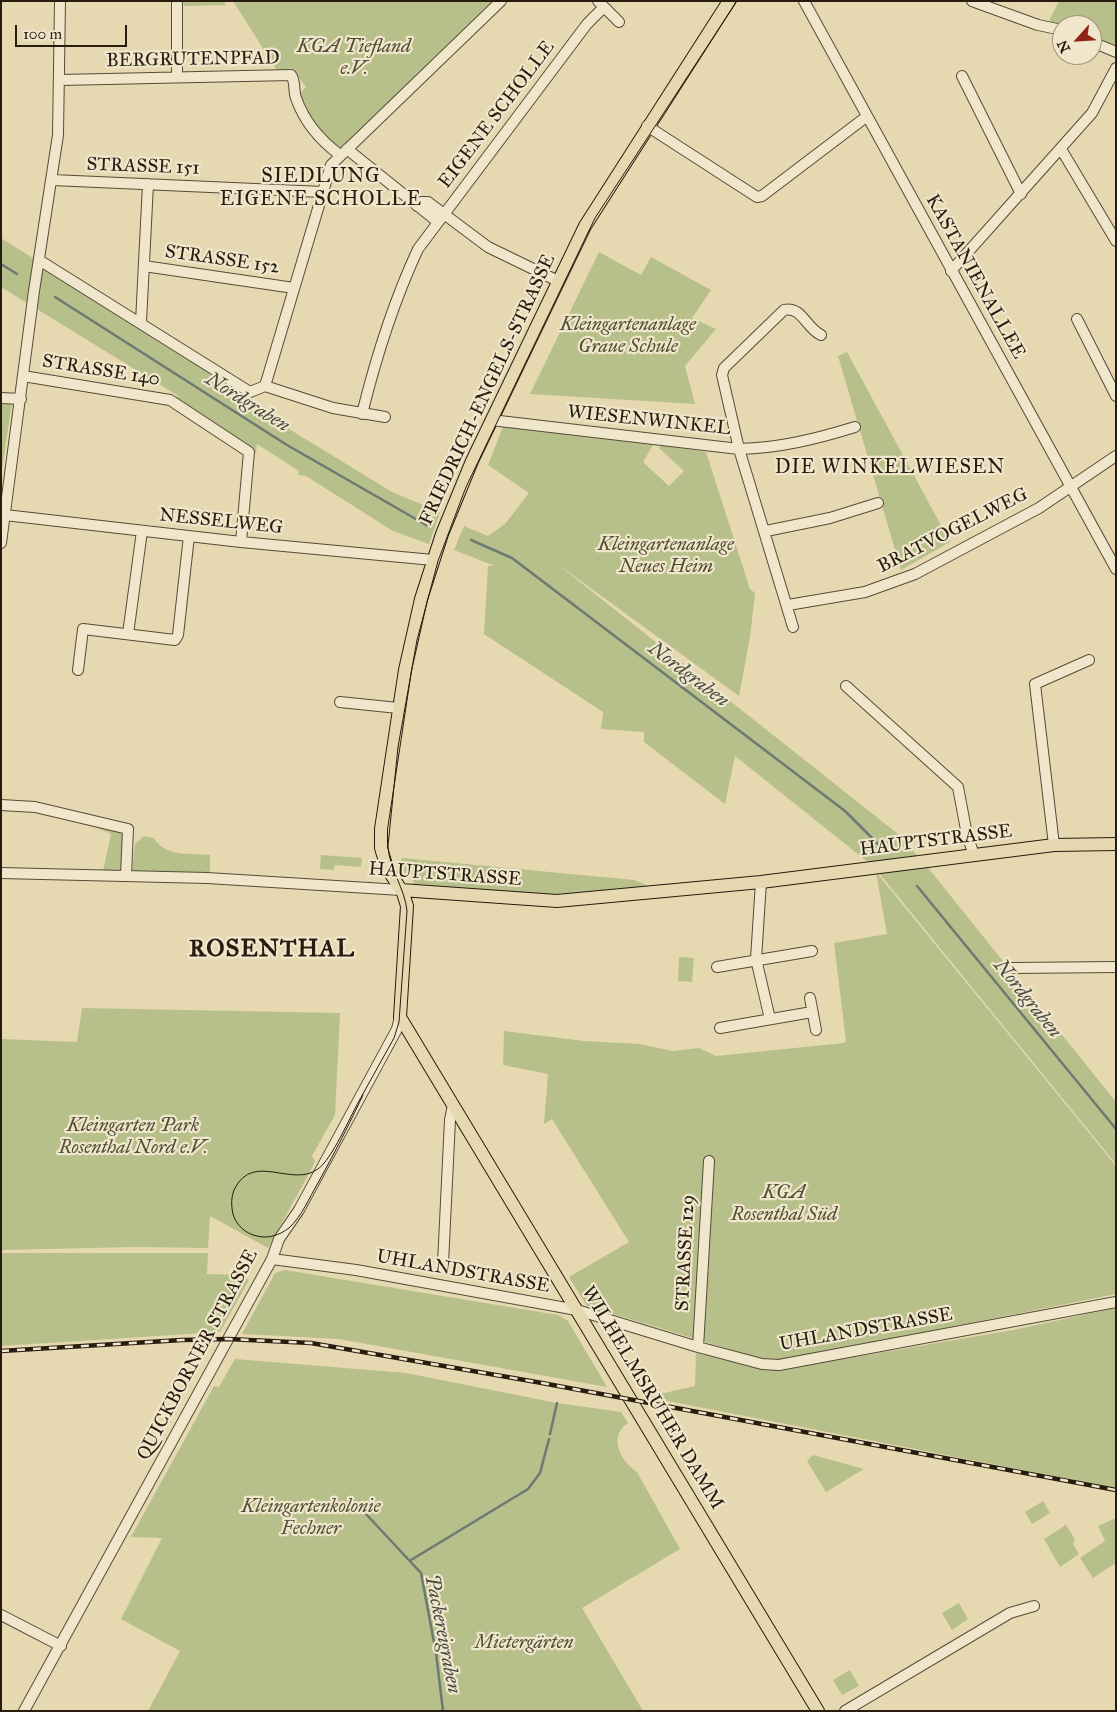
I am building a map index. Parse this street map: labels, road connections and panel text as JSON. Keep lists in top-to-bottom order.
{
  "streets": {
    "main road": ["FRIEDRICH-ENGELS-STRASSE", "HAUPTSTRASSE", "WILHELMSRUHER DAMM"],
    "street": [
      "BERGRUTENPFAD",
      "EIGENE SCHOLLE",
      "STRASSE 151",
      "STRASSE 152",
      "KASTANIENALLEE",
      "STRASSE 140",
      "WIESENWINKEL",
      "NESSELWEG",
      "BRATVOGELWEG",
      "STRASSE 129",
      "UHLANDSTRASSE",
      "QUICKBORNER STRASSE"
    ]
  },
  "crossings": [
    ["STRASSE 151", "STRASSE 152"],
    ["KASTANIENALLEE", "BRATVOGELWEG"],
    ["STRASSE 140", "NESSELWEG"],
    ["FRIEDRICH-ENGELS-STRASSE", "WIESENWINKEL"],
    ["FRIEDRICH-ENGELS-STRASSE", "NESSELWEG"],
    ["FRIEDRICH-ENGELS-STRASSE", "HAUPTSTRASSE"],
    ["STRASSE 129", "UHLANDSTRASSE"],
    ["UHLANDSTRASSE", "QUICKBORNER STRASSE"],
    ["UHLANDSTRASSE", "WILHELMSRUHER DAMM"],
    ["QUICKBORNER STRASSE", "WILHELMSRUHER DAMM"]
  ],
  "districts": ["SIEDLUNG EIGENE SCHOLLE", "DIE WINKELWIESEN", "ROSENTHAL"],
  "water": ["Nordgraben", "Packereigraben"],
  "parks": [
    "KGA Tiefland e.V.",
    "Kleingartenanlage Graue Schule",
    "Kleingartenanlage Neues Heim",
    "Kleingarten Park Rosenthal Nord e.V.",
    "KGA Rosenthal Süd",
    "Kleingartenkolonie Fechner",
    "Mietergärten"
  ],
  "scale_bar": "100 m",
  "north": "bottom left"
}
